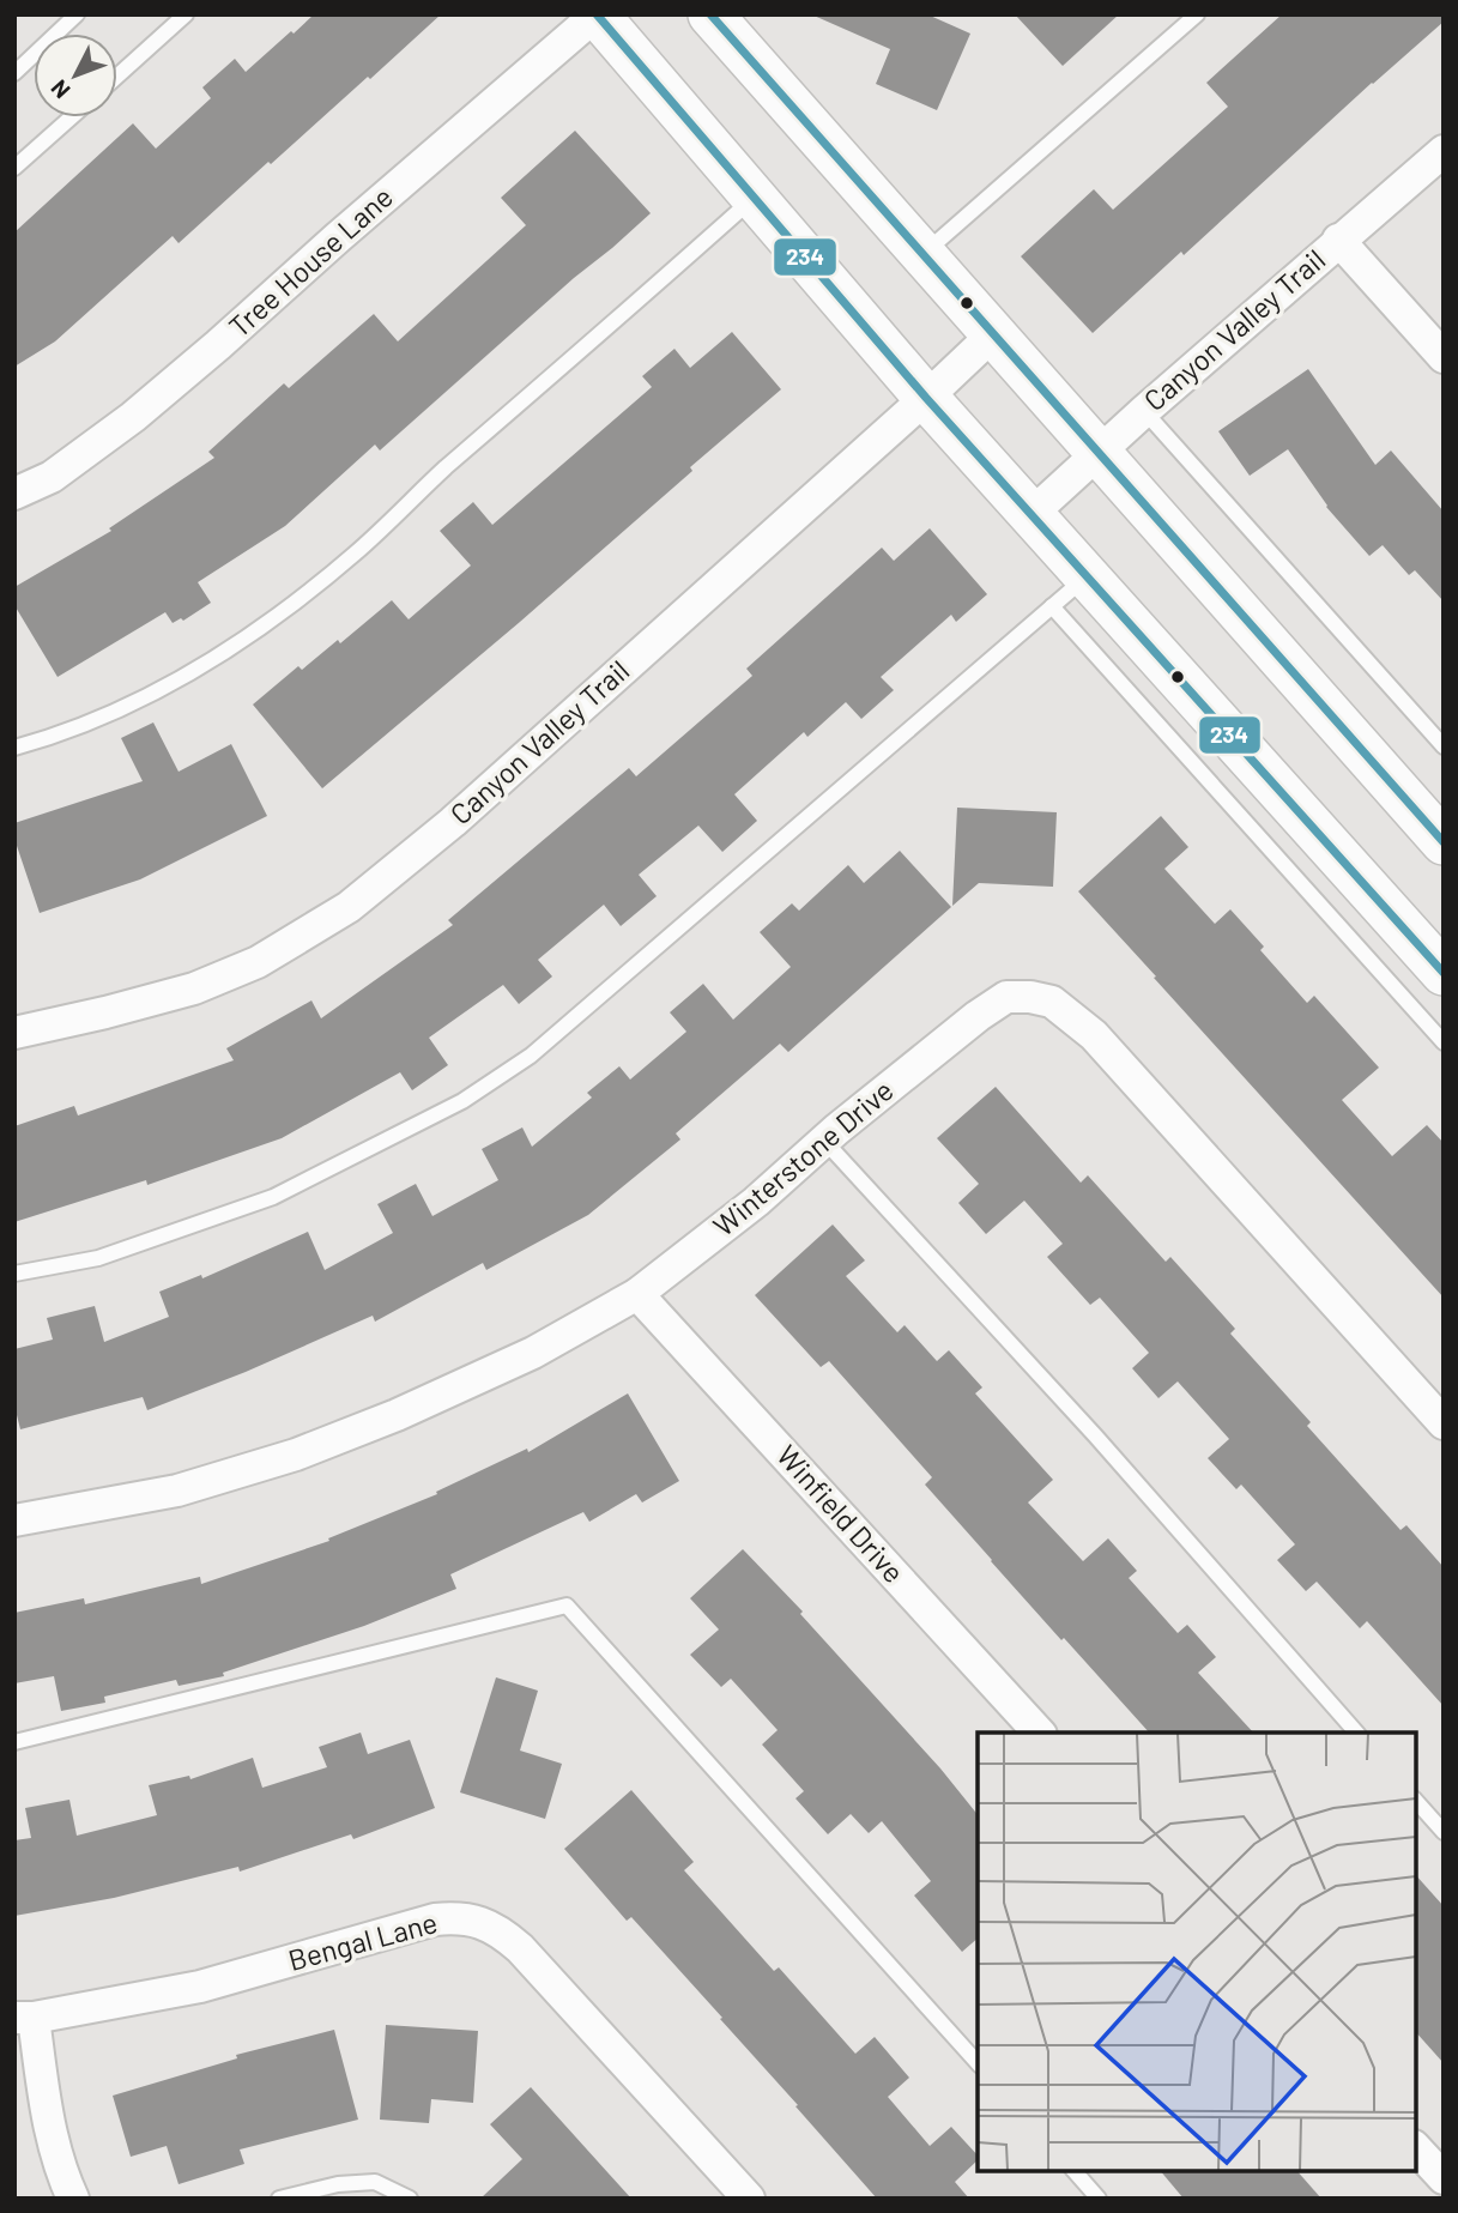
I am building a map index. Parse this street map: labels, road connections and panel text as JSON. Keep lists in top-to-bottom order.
{
  "streets": {
    "street": [
      "Tree House Lane",
      "Canyon Valley Trail",
      "Winterstone Drive",
      "Winfield Drive",
      "Bengal Lane"
    ]
  },
  "crossings": [
    ["Winterstone Drive", "Winfield Drive"]
  ],
  "lines": ["transit line 234"],
  "north": "bottom left"
}
